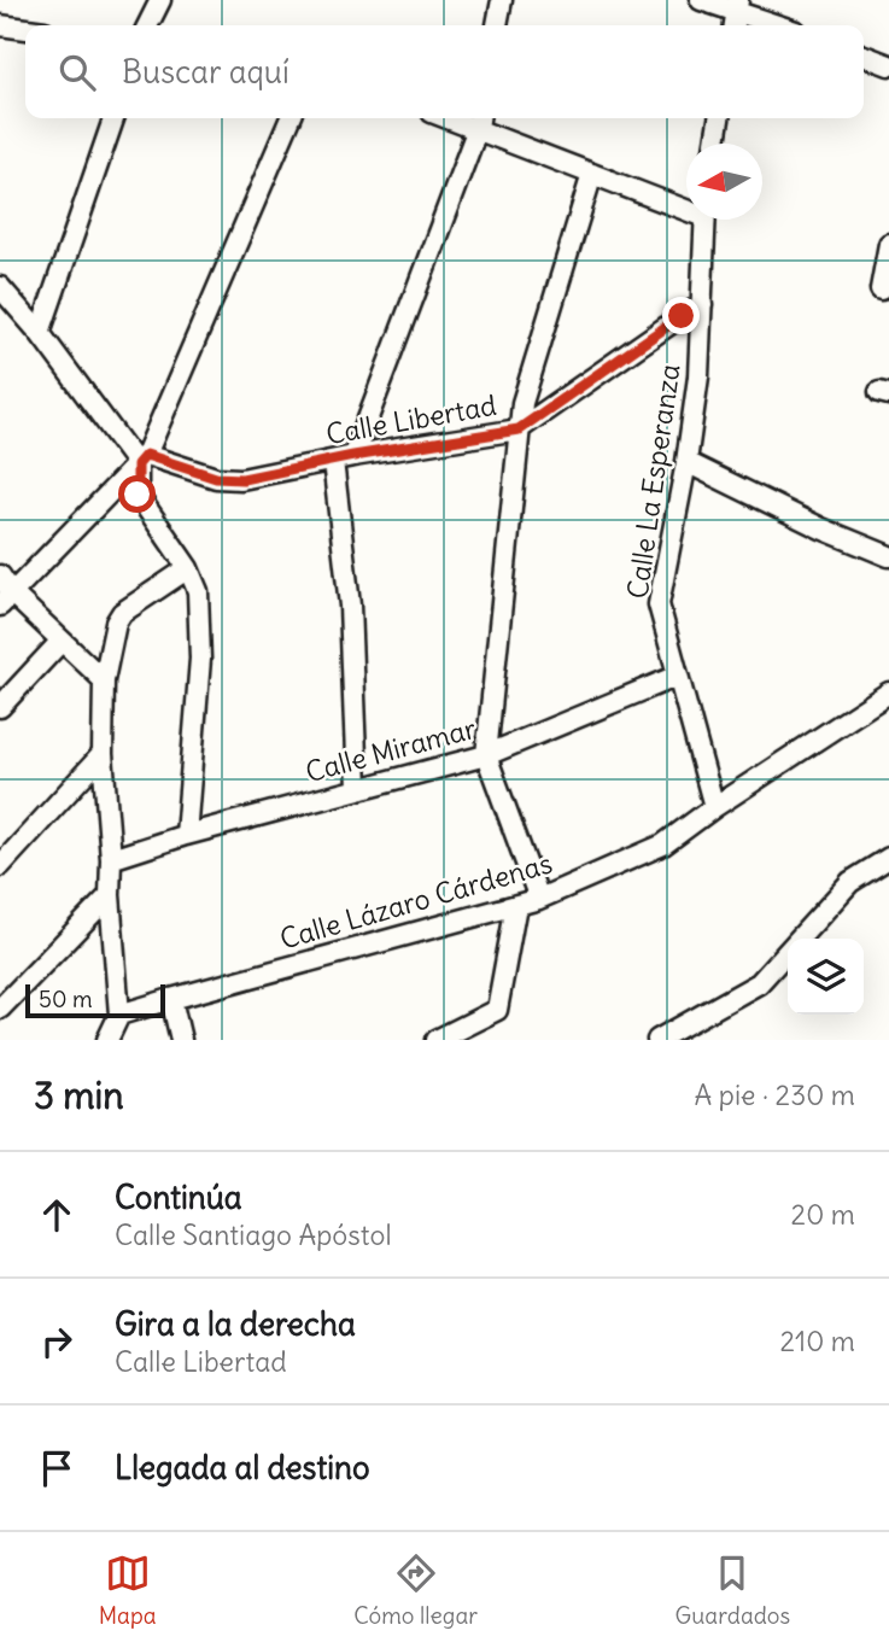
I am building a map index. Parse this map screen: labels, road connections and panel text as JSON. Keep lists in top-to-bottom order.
{
  "streets": {
    "street": [
      "Calle Libertad",
      "Calle La Esperanza",
      "Calle Miramar",
      "Calle Lázaro Cárdenas"
    ]
  },
  "crossings": [
    ["Calle Libertad", "Calle La Esperanza"],
    ["Calle La Esperanza", "Calle Miramar"],
    ["Calle La Esperanza", "Calle Lázaro Cárdenas"]
  ],
  "scale_bar": "50 m",
  "north": "left",
  "page": {
    "search": "Buscar aquí",
    "scale": "50 m",
    "heading": ["3 min", "A pie · 230 m"],
    "list": [
      ["Continúa", "Calle Santiago Apóstol", "20 m"],
      ["Gira a la derecha", "Calle Libertad", "210 m"],
      "Llegada al destino"
    ],
    "nav": ["Mapa", "Cómo llegar", "Guardados"]
  }
}
